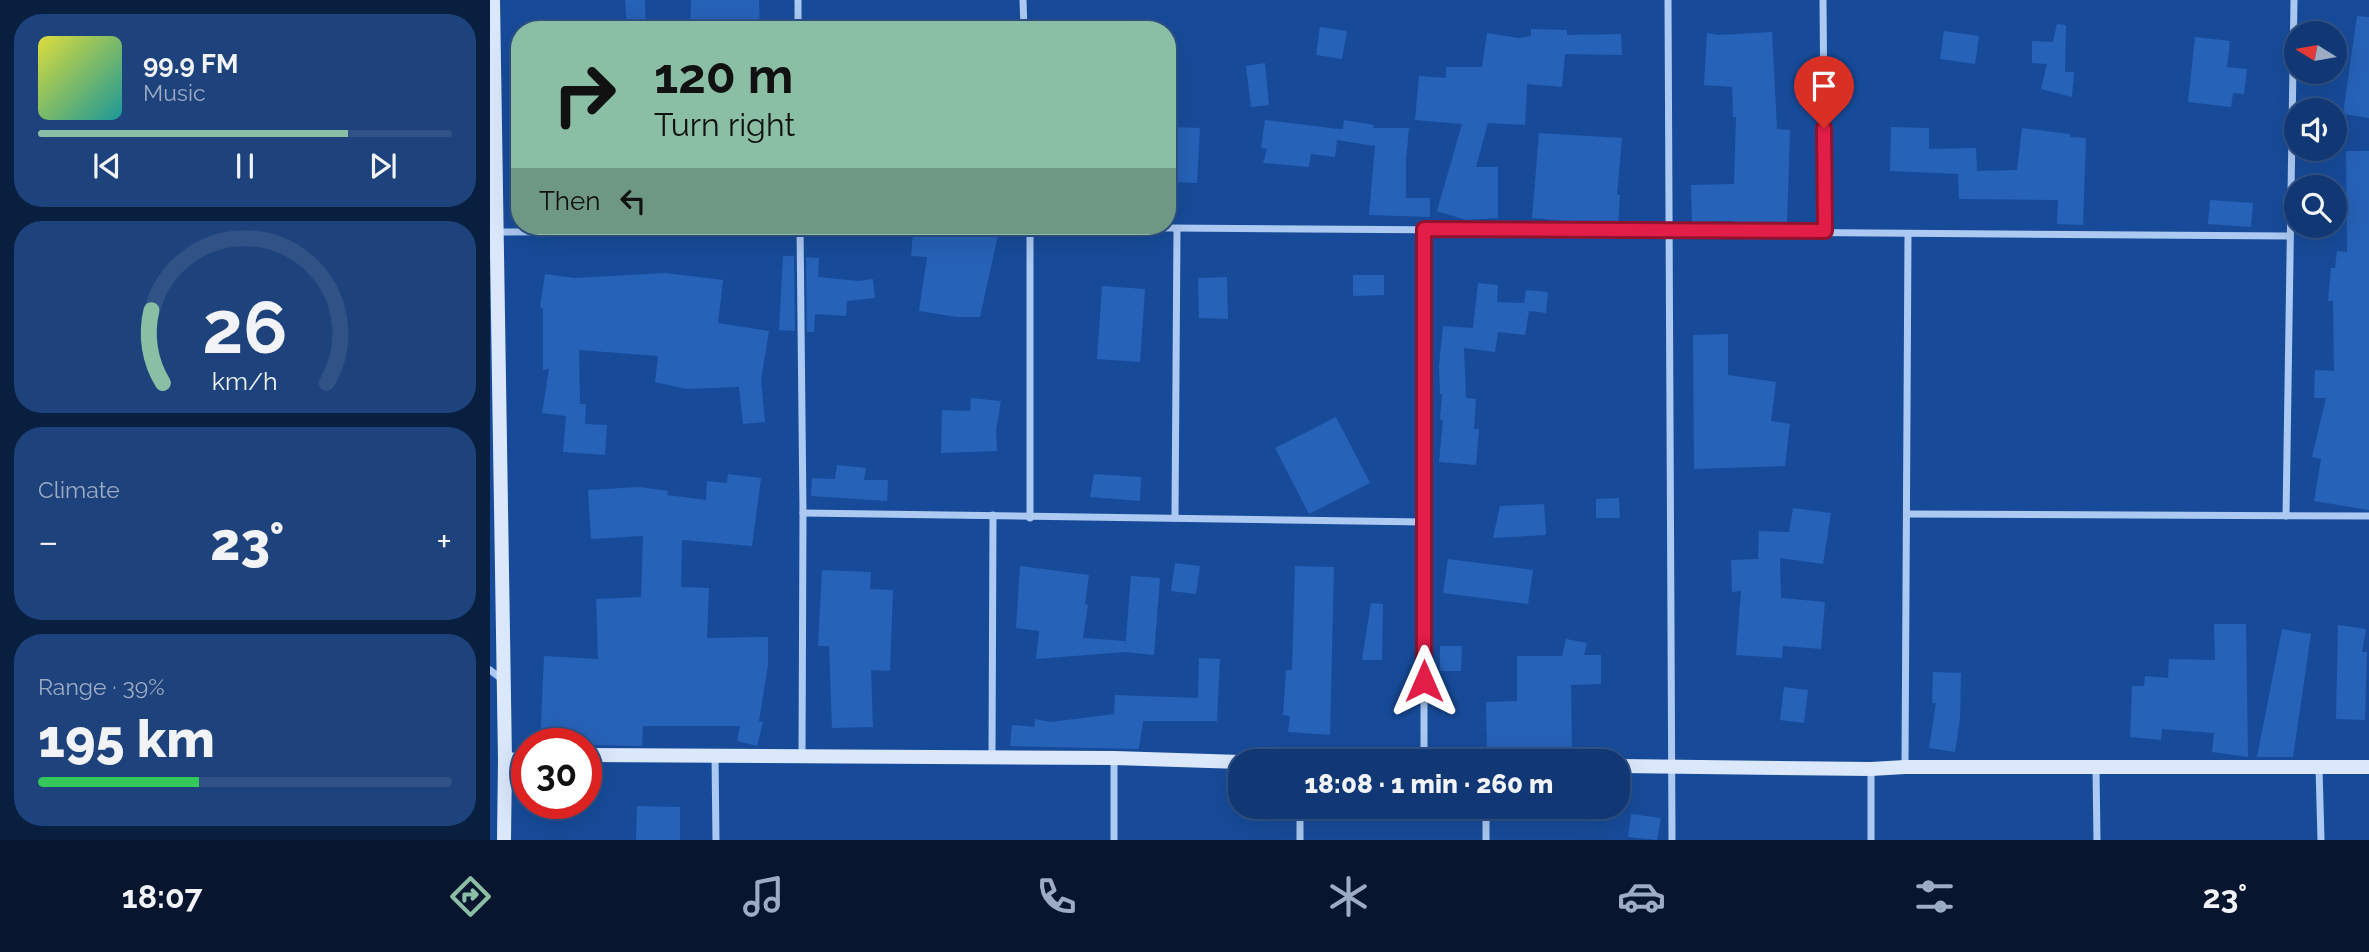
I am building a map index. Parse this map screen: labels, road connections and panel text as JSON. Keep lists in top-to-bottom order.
{
  "north": "left",
  "page": {
    "turn": ["120 m", "Turn right"],
    "song": ["99.9 FM", "Music"],
    "then": "Then",
    "tile": [
      "Climate",
      ["Range · 39%", "195 km"]
    ],
    "heat": ["−", "23°", "+"],
    "limit": "30",
    "trip": "18:08 · 1 min · 260 m",
    "tabs": ["18:07", "23°"],
    "gauge": ["26", "km/h"]
  }
}
